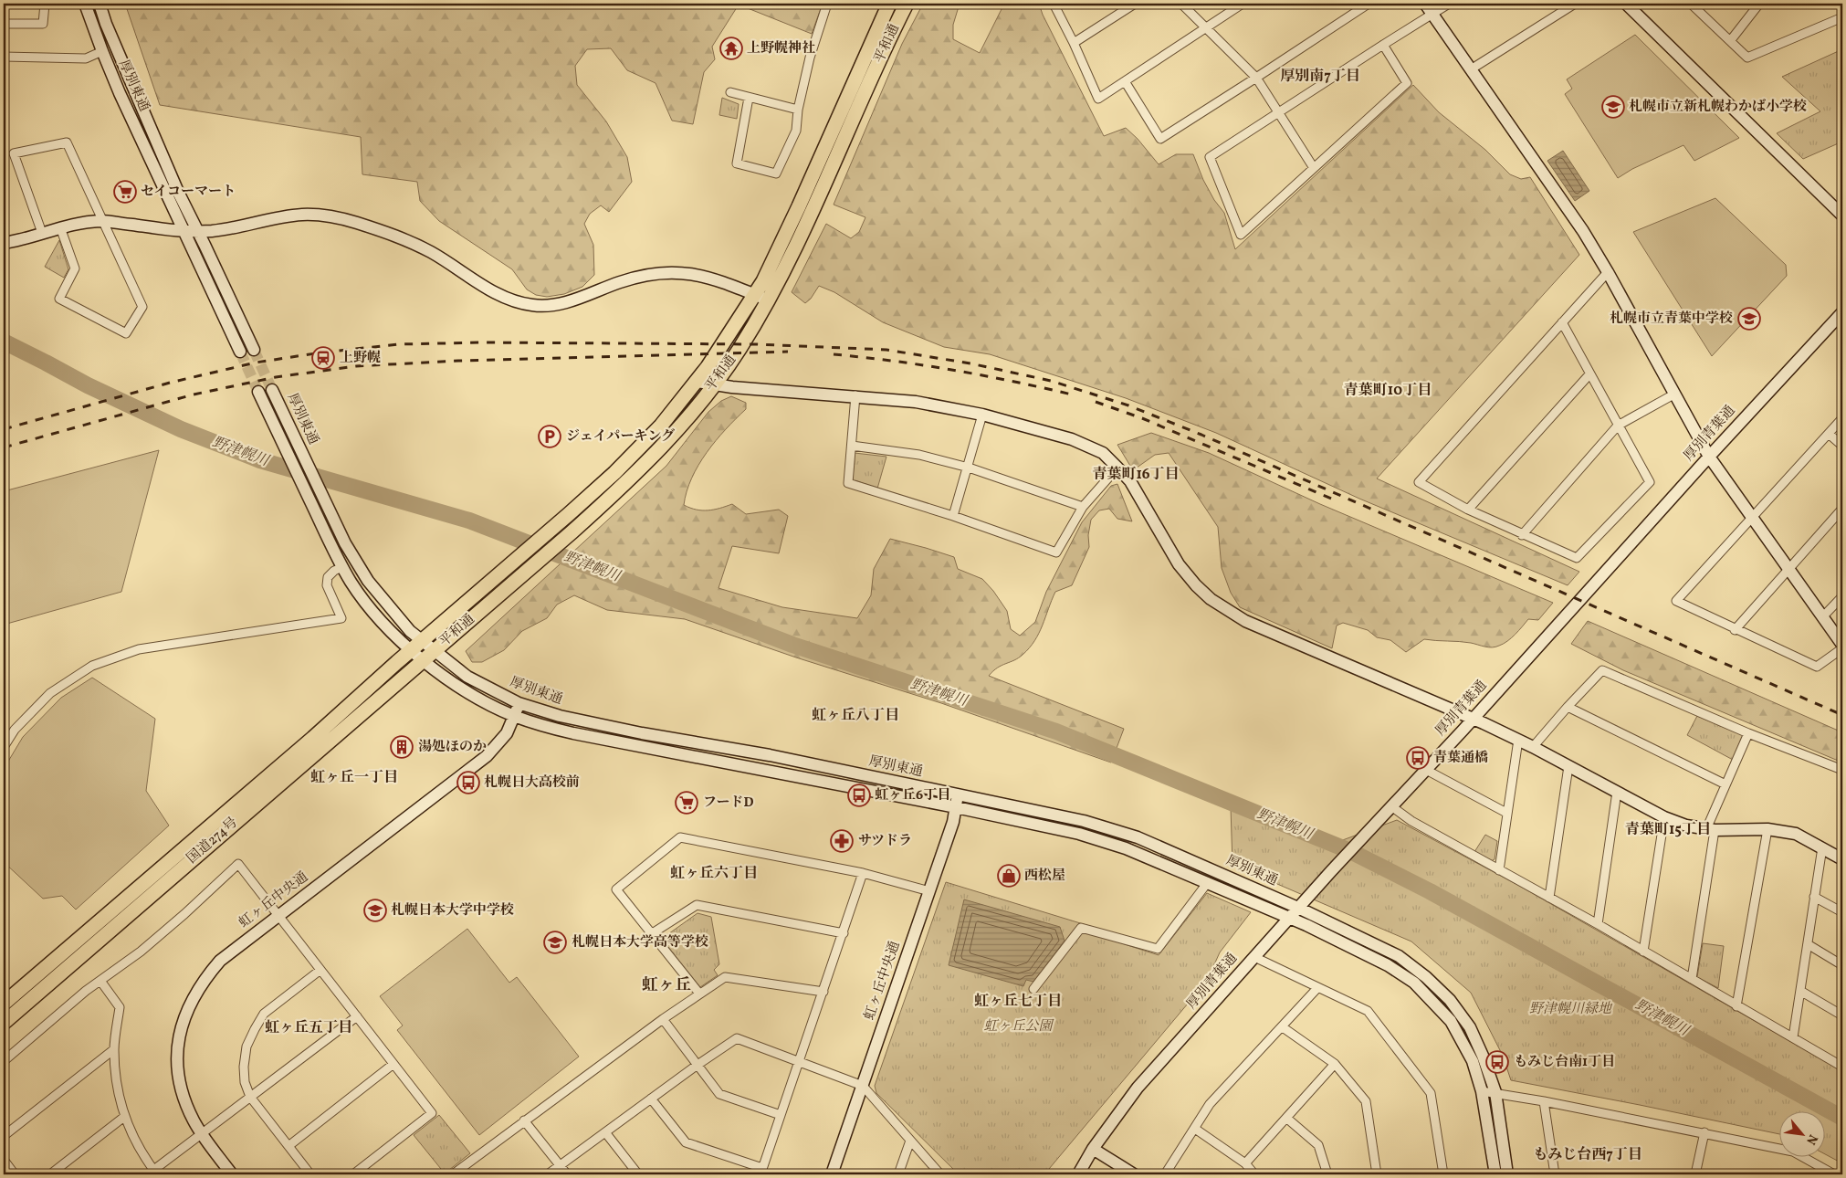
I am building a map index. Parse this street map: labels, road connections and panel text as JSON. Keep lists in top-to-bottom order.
{
  "streets": {
    "highway": ["平和通", "国道274号"],
    "street": ["厚別東通", "厚別青葉通", "虹ヶ丘中央通"]
  },
  "crossings": [
    ["平和通", "厚別東通"],
    ["平和通", "国道274号"],
    ["厚別東通", "厚別青葉通"],
    ["厚別東通", "国道274号"],
    ["厚別東通", "虹ヶ丘中央通"]
  ],
  "districts": [
    "厚別南7丁目",
    "青葉町10丁目",
    "青葉町16丁目",
    "虹ヶ丘八丁目",
    "虹ヶ丘一丁目",
    "青葉町15丁目",
    "虹ヶ丘六丁目",
    "虹ヶ丘",
    "虹ヶ丘七丁目",
    "虹ヶ丘五丁目",
    "もみじ台西7丁目"
  ],
  "water": ["野津幌川"],
  "parks": ["野津幌川緑地", "虹ヶ丘公園"],
  "places": {
    "temple": ["上野幌神社"],
    "school or university": [
      "札幌市立新札幌わかば小学校",
      "札幌市立青葉中学校",
      "札幌日本大学中学校",
      "札幌日本大学高等学校"
    ],
    "supermarket": ["セイコーマート", "フードD"],
    "station": ["上野幌"],
    "parking": ["ジェイパーキング"],
    "building": ["湯処ほのか"],
    "bus stop": [
      "青葉通橋",
      "札幌日大高校前",
      "虹ヶ丘6丁目",
      "もみじ台南1丁目"
    ],
    "pharmacy": ["サツドラ"],
    "shop": ["西松屋"]
  },
  "north": "bottom right"
}
